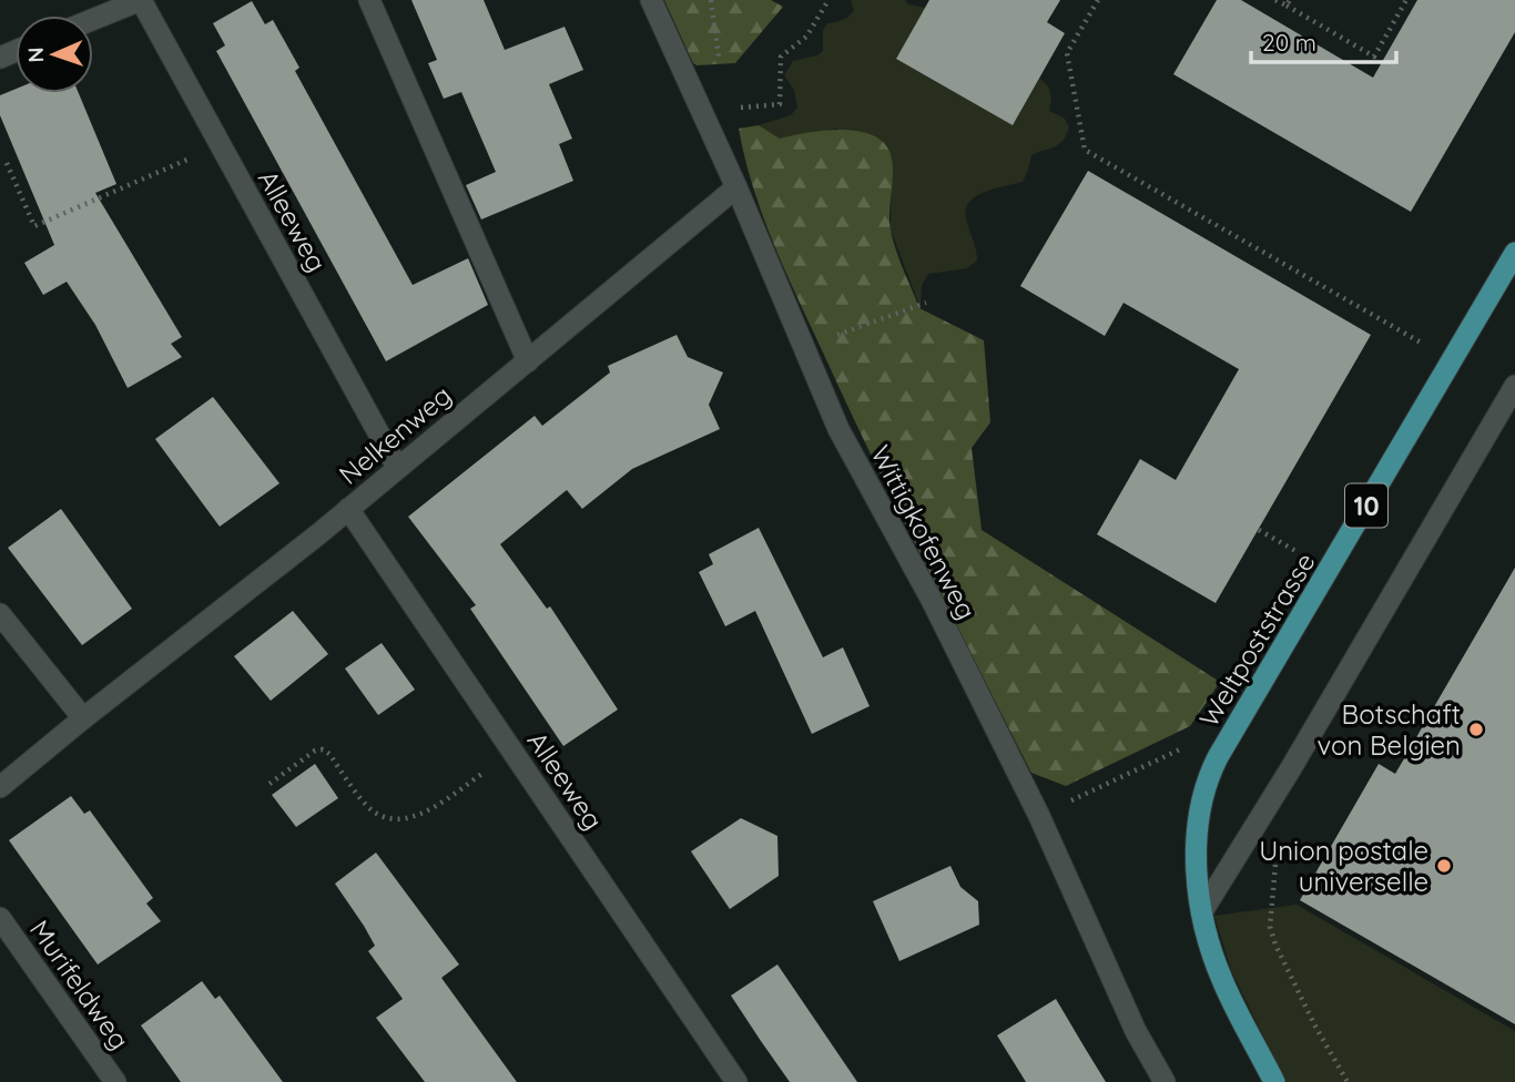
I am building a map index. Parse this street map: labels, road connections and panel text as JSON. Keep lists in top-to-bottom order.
{
  "streets": {
    "main road": ["10", "Weltpoststrasse"],
    "street": [
      "Alleeweg",
      "Nelkenweg",
      "Wittigkofenweg",
      "Murifeldweg"
    ]
  },
  "crossings": [
    ["Alleeweg", "Nelkenweg"],
    ["Nelkenweg", "Wittigkofenweg"]
  ],
  "places": ["Botschaft von Belgien", "Union postale universelle"],
  "scale_bar": "20 m",
  "north": "left"
}
